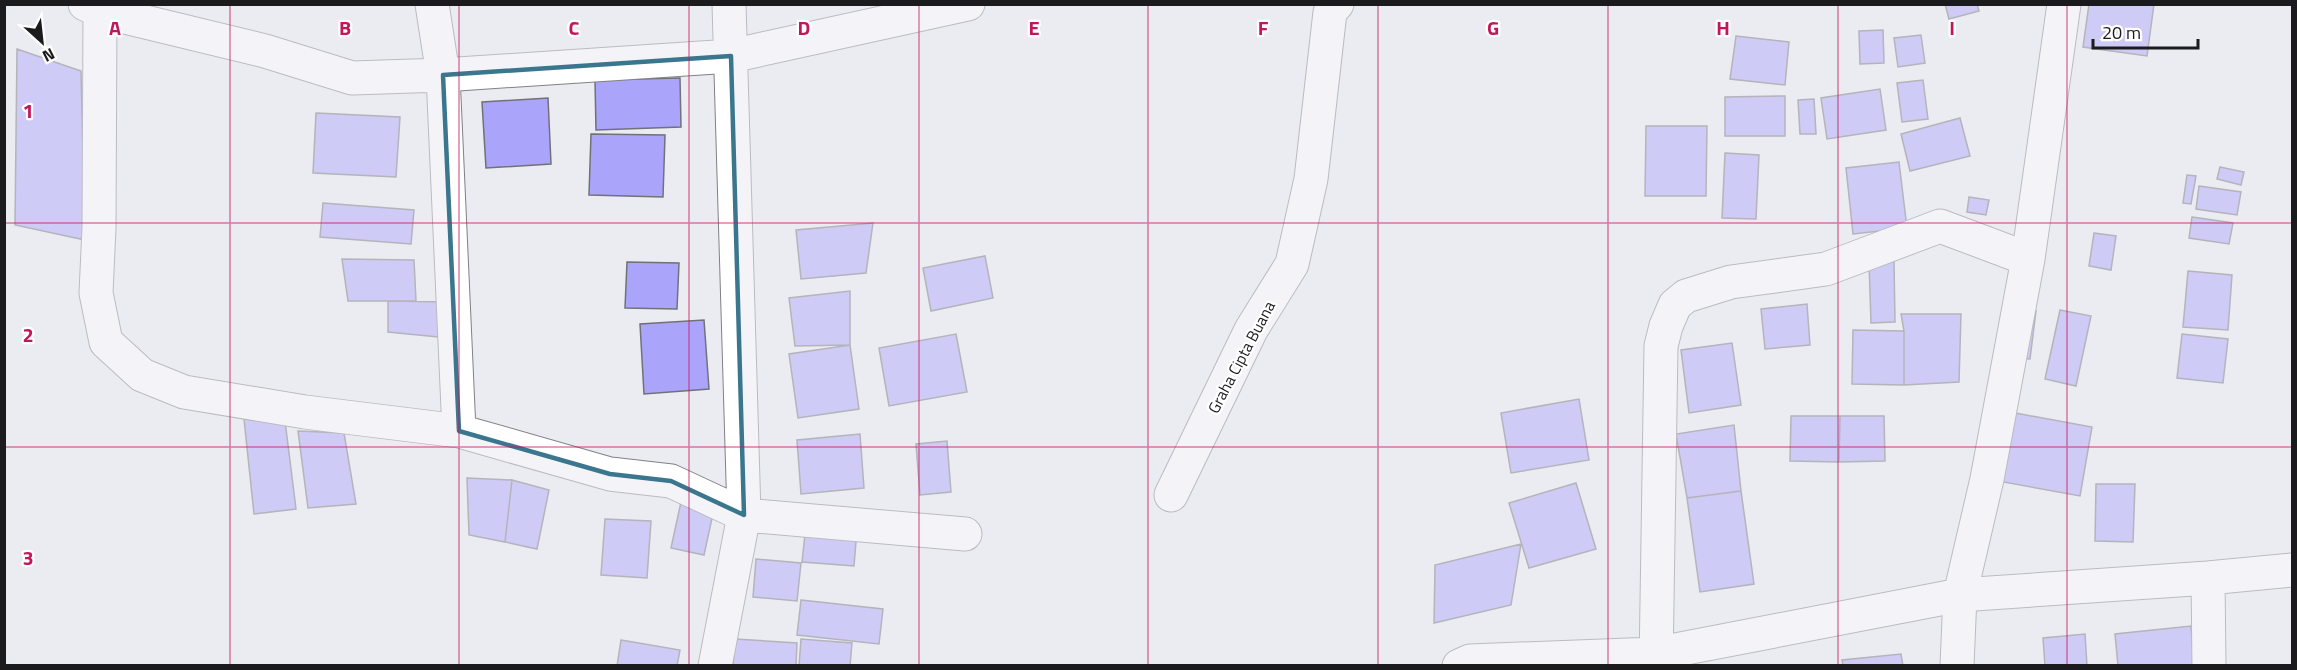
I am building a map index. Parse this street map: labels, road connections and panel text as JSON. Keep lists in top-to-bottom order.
{
  "streets": {
    "street": ["Graha Cipta Buana"]
  },
  "scale_bar": "20 m",
  "north": "bottom right",
  "grid": {
    "columns": [
      "A",
      "B",
      "C",
      "D",
      "E",
      "F",
      "G",
      "H",
      "I"
    ],
    "rows": ["1", "2", "3"]
  }
}
